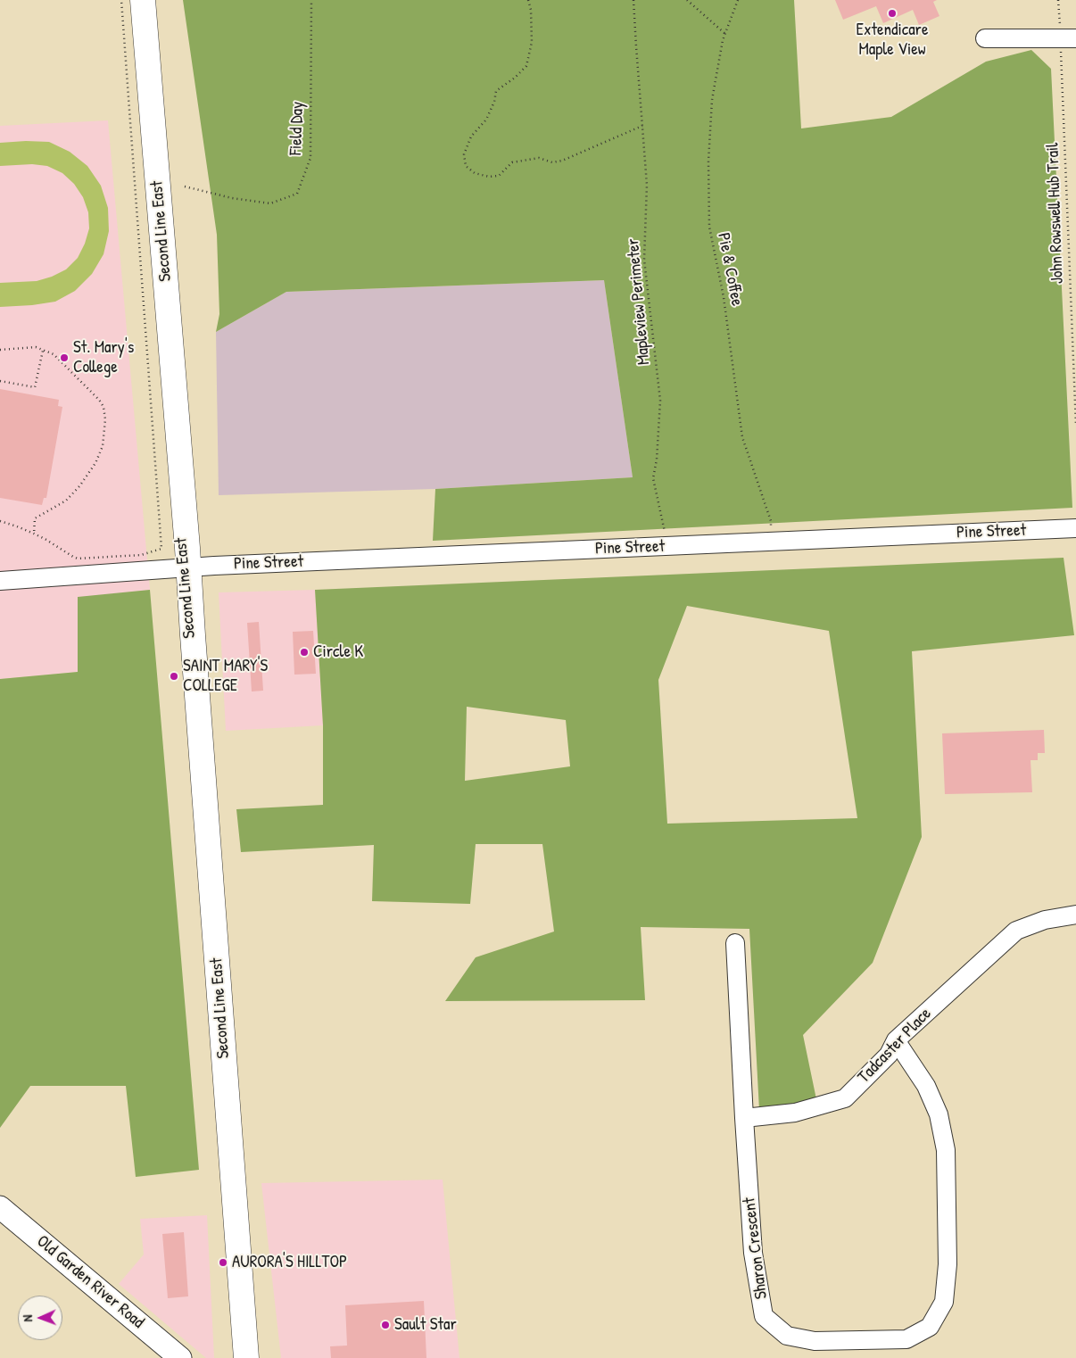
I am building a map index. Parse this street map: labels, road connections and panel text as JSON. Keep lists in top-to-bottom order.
{
  "streets": {
    "highway": ["Second Line East"],
    "main road": ["Old Garden River Road"],
    "street": ["Pine Street", "Tadcaster Place", "Sharon Crescent"],
    "path": [
      "Field Day",
      "John Rowswell Hub Trail",
      "Pie & Coffee",
      "Mapleview Perimeter"
    ]
  },
  "crossings": [
    ["Second Line East", "Pine Street"],
    ["Pie & Coffee", "Pine Street"],
    ["Mapleview Perimeter", "Pine Street"],
    ["Tadcaster Place", "Sharon Crescent"]
  ],
  "places": [
    "Extendicare Maple View",
    "St. Mary's College",
    "Circle K",
    "SAINT MARY'S COLLEGE",
    "AURORA'S HILLTOP",
    "Sault Star"
  ],
  "north": "left"
}
